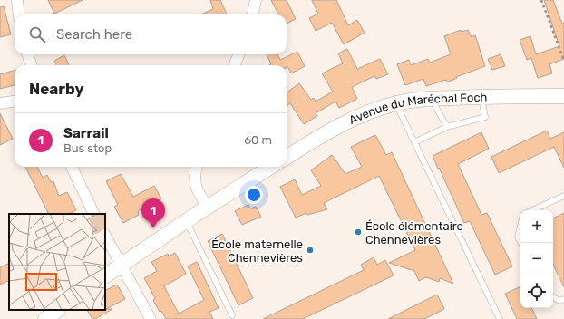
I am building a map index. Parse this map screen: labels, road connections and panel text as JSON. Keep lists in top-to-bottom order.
{
  "streets": {
    "main road": ["Avenue du Maréchal Foch"]
  },
  "places": ["École élémentaire Chennevières", "École maternelle Chennevières"],
  "page": {
    "search": "Search here",
    "heading": "Nearby",
    "list": [
      {
        "mark": "1",
        "name": "Sarrail",
        "note": "Bus stop",
        "value": "60 m"
      }
    ],
    "pins": "1",
    "map_buttons": ["+", "−"]
  }
}
